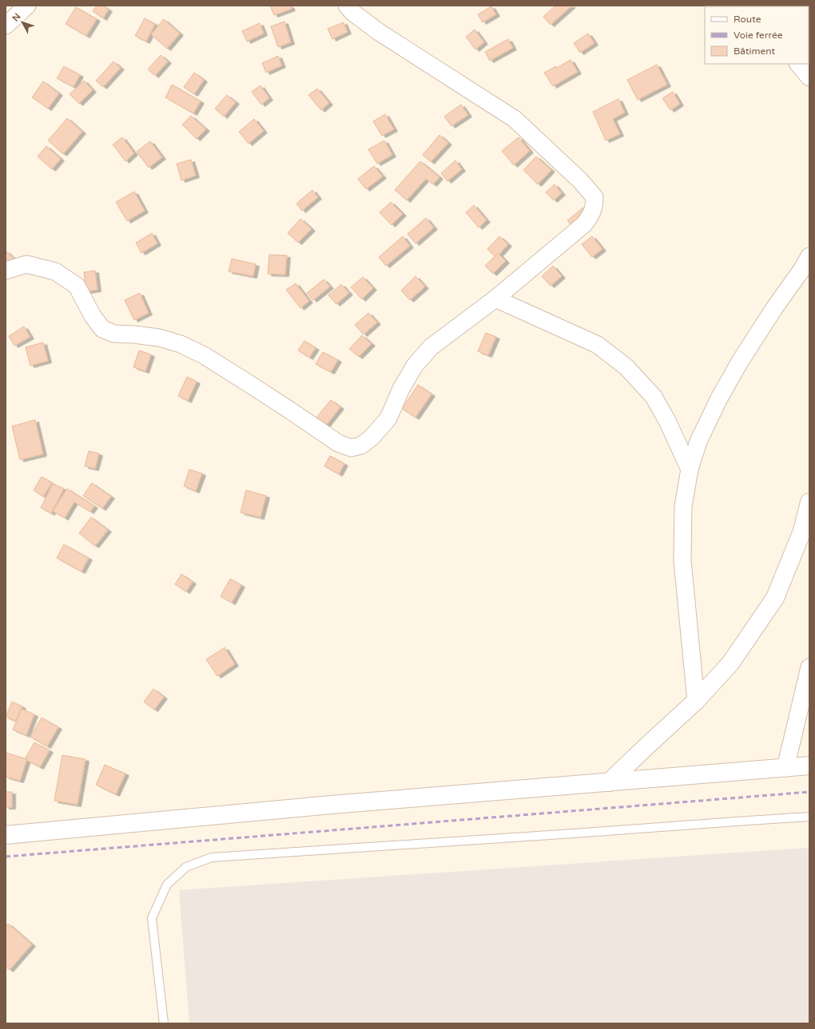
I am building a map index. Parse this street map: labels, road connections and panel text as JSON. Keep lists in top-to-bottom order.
{
  "legend": ["Route", "Voie ferrée", "Bâtiment"],
  "north": "top left"
}
